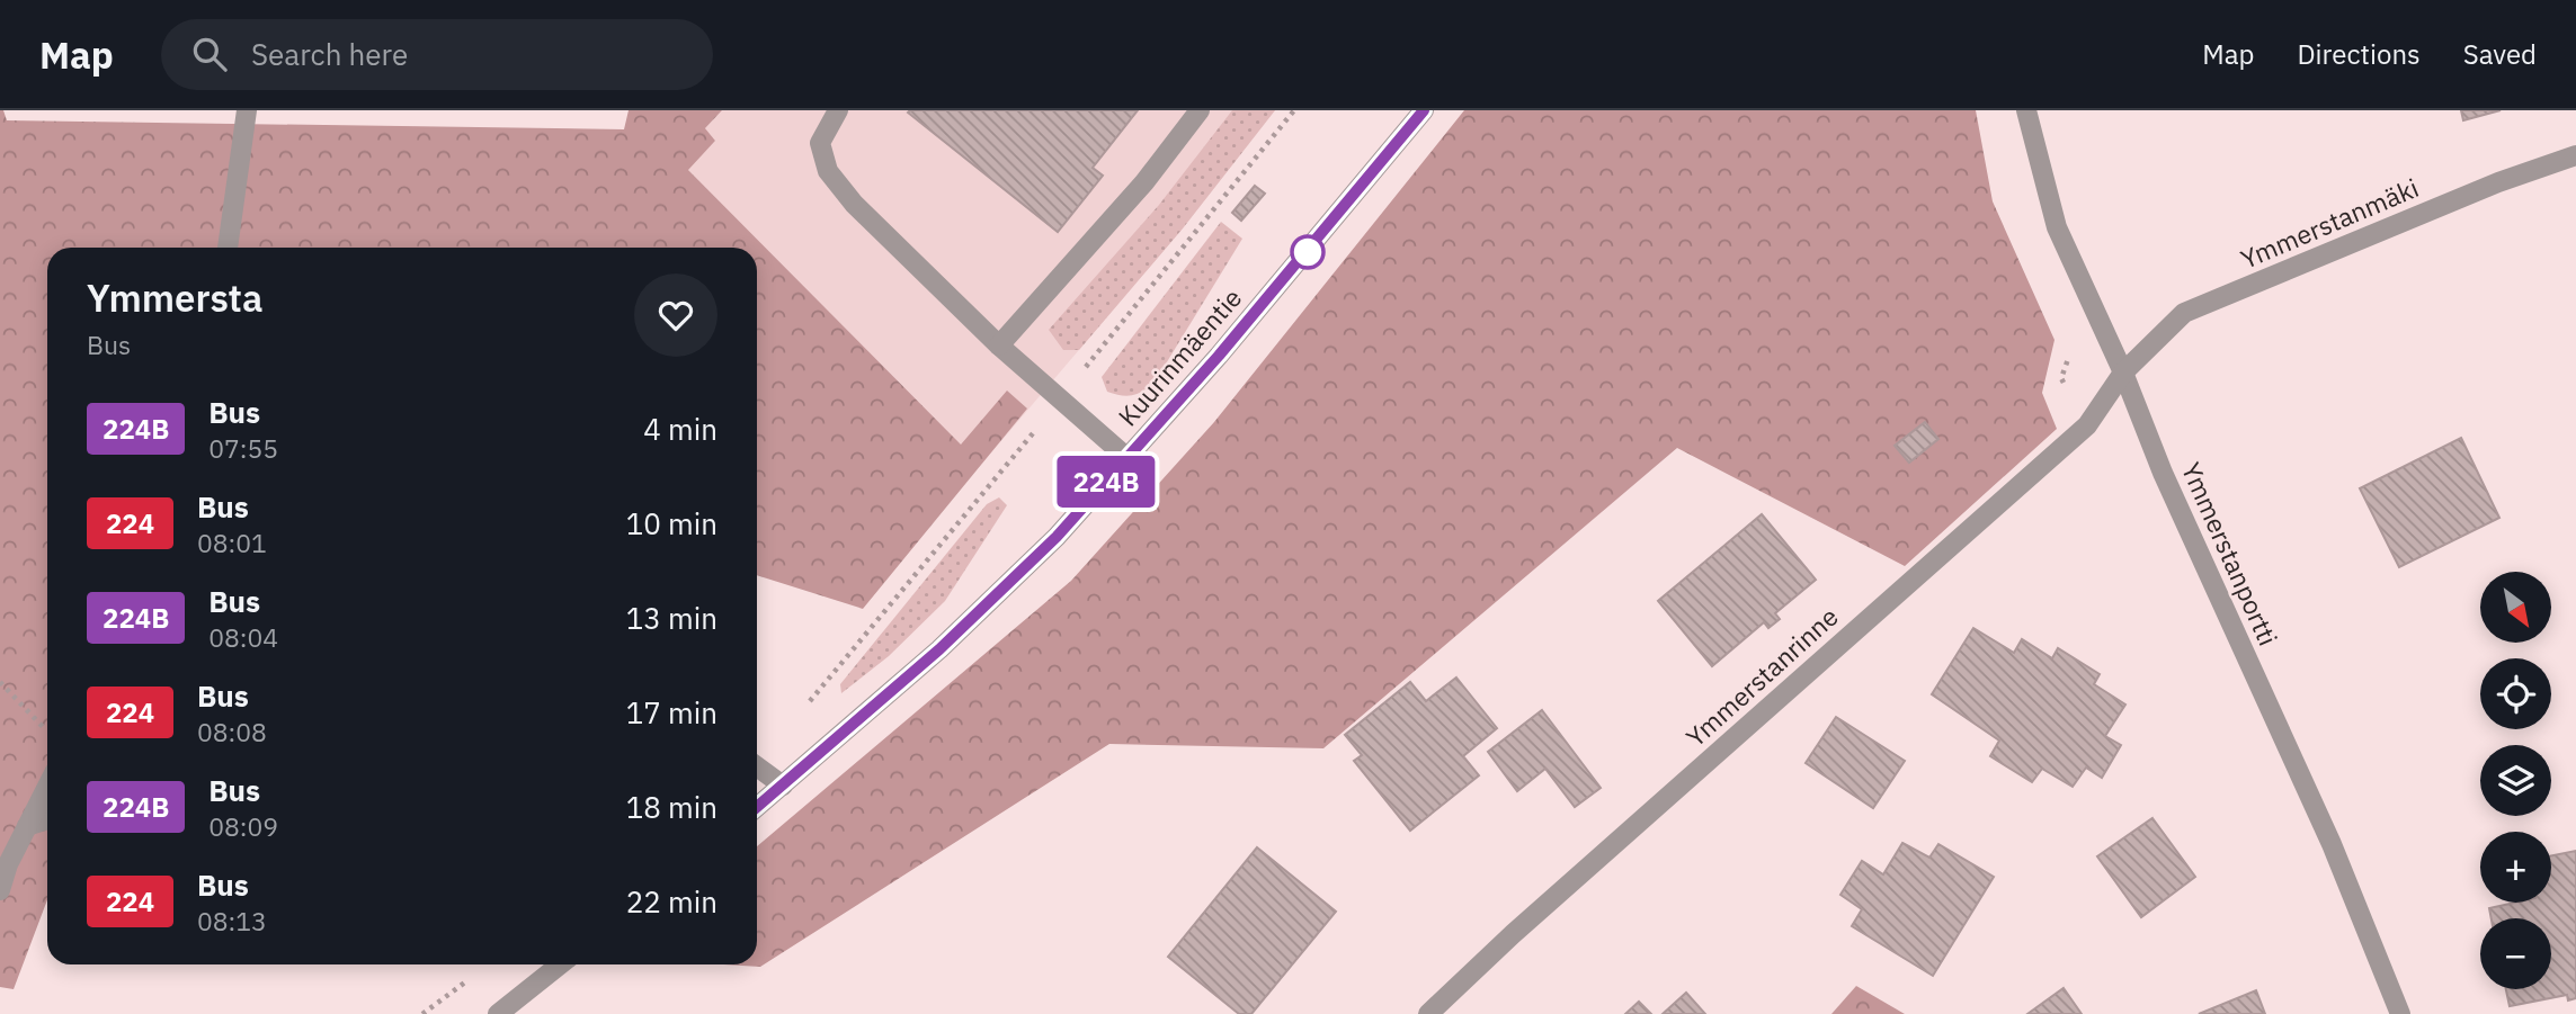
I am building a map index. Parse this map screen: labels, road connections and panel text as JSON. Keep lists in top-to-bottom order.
{
  "streets": {
    "street": [
      "Ymmerstanmäki",
      "Kuurinmäentie",
      "Ymmerstanportti",
      "Ymmerstanrinne"
    ]
  },
  "crossings": [
    ["Ymmerstanmäki", "Ymmerstanportti"],
    ["Ymmerstanmäki", "Ymmerstanrinne"],
    ["Ymmerstanportti", "Ymmerstanrinne"]
  ],
  "lines": ["bus line 224B"],
  "north": "bottom right",
  "page": {
    "header": "Map",
    "search": "Search here",
    "nav": ["Map", "Directions", "Saved"],
    "on_map": "224B",
    "heading": ["Ymmersta", "Bus"],
    "list": [
      {
        "mark": "224B",
        "name": "Bus",
        "note": "07:55",
        "value": "4 min"
      },
      {
        "mark": "224",
        "name": "Bus",
        "note": "08:01",
        "value": "10 min"
      },
      {
        "mark": "224B",
        "name": "Bus",
        "note": "08:04",
        "value": "13 min"
      },
      {
        "mark": "224",
        "name": "Bus",
        "note": "08:08",
        "value": "17 min"
      },
      {
        "mark": "224B",
        "name": "Bus",
        "note": "08:09",
        "value": "18 min"
      },
      {
        "mark": "224",
        "name": "Bus",
        "note": "08:13",
        "value": "22 min"
      }
    ],
    "map_buttons": ["+", "−"]
  }
}
